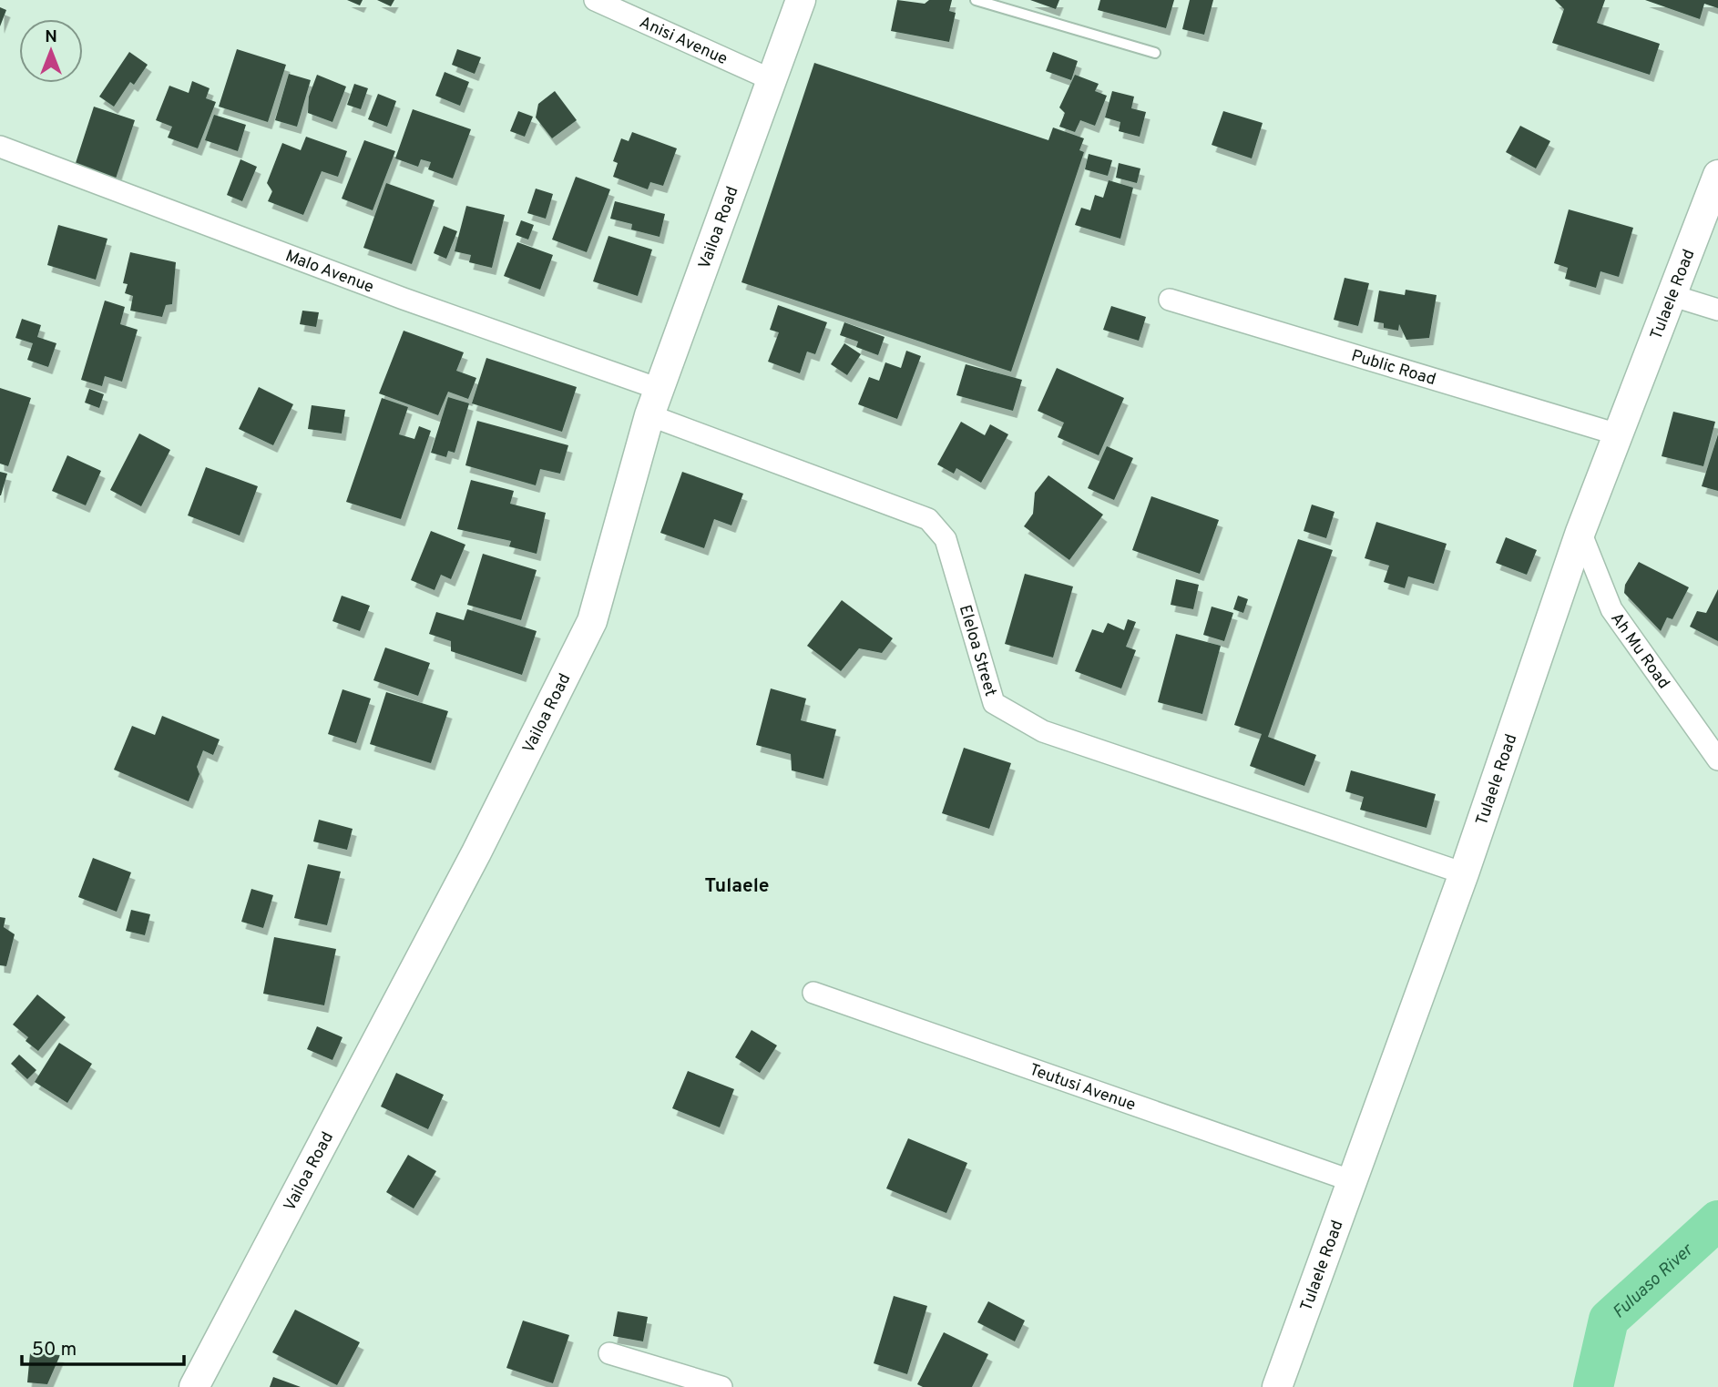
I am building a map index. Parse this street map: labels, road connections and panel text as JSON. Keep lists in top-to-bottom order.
{
  "streets": {
    "main road": ["Vailoa Road", "Tulaele Road"],
    "street": [
      "Anisi Avenue",
      "Malo Avenue",
      "Public Road",
      "Eleloa Street",
      "Ah Mu Road",
      "Teutusi Avenue"
    ]
  },
  "crossings": [
    ["Anisi Avenue", "Vailoa Road"],
    ["Vailoa Road", "Malo Avenue"],
    ["Vailoa Road", "Eleloa Street"],
    ["Malo Avenue", "Eleloa Street"],
    ["Tulaele Road", "Public Road"],
    ["Tulaele Road", "Eleloa Street"],
    ["Tulaele Road", "Ah Mu Road"],
    ["Tulaele Road", "Teutusi Avenue"]
  ],
  "districts": ["Tulaele"],
  "water": ["Fuluaso River"],
  "scale_bar": "50 m",
  "north": "top"
}
